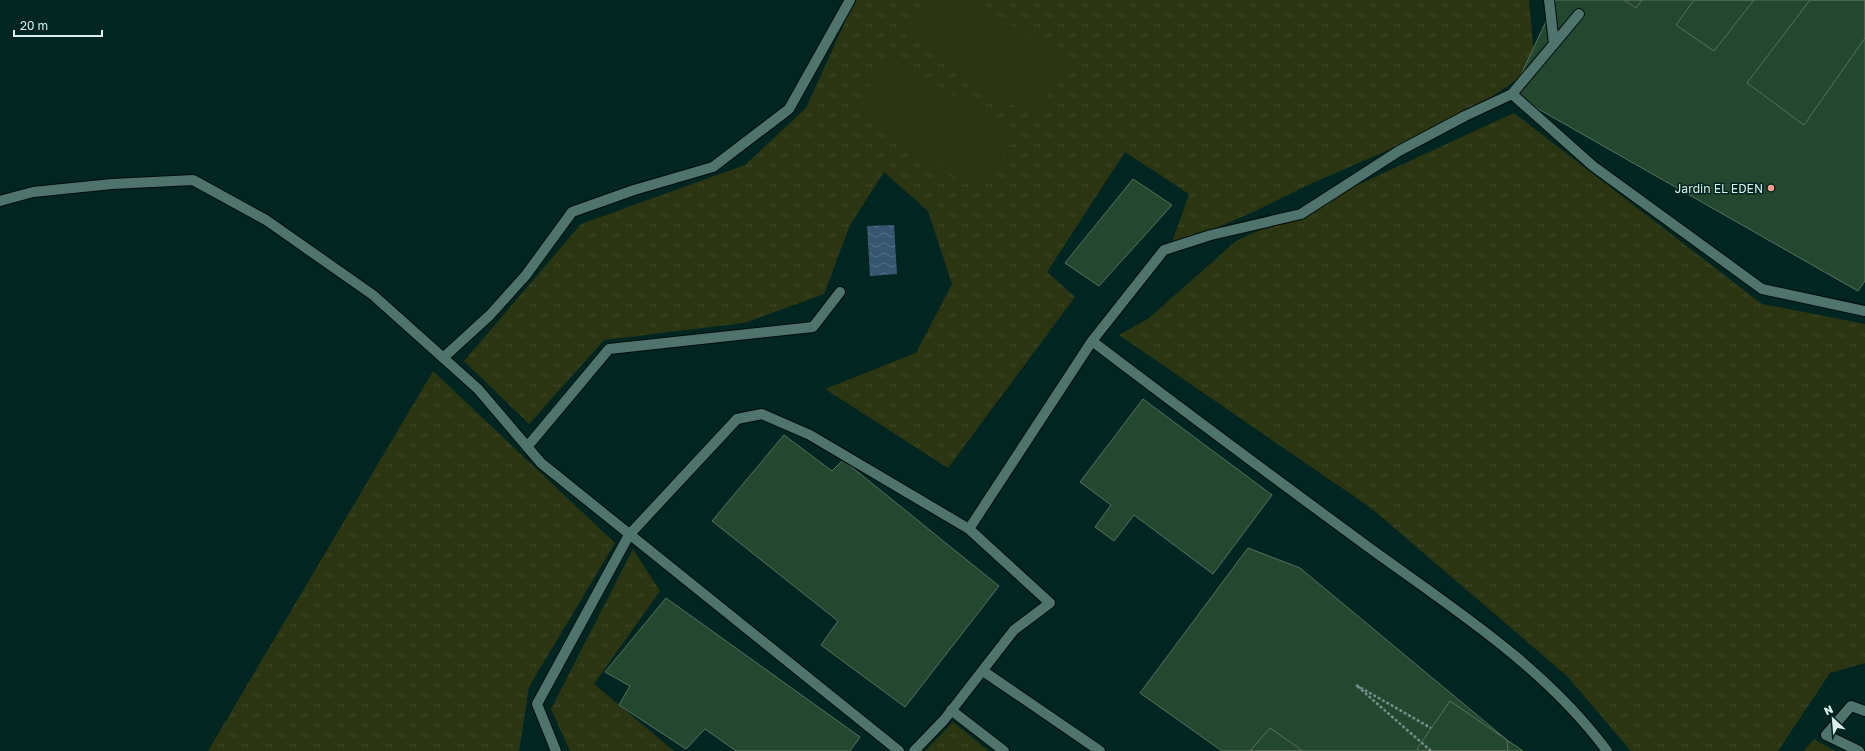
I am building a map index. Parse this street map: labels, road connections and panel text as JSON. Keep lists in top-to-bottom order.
{
  "places": ["Jardin EL EDEN"],
  "scale_bar": "20 m",
  "north": "top left"
}
